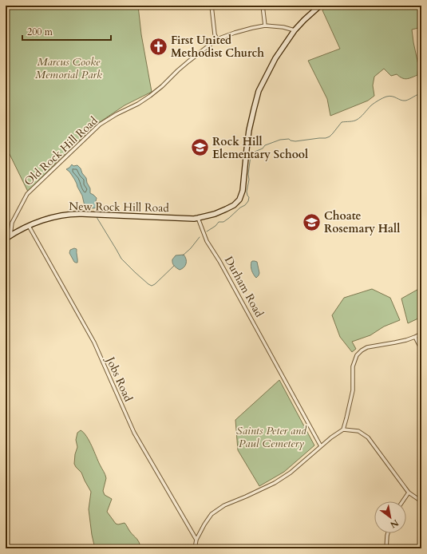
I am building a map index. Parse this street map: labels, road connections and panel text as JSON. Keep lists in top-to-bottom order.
{
  "streets": {
    "main road": ["New Rock Hill Road"],
    "street": ["Old Rock Hill Road", "Durham Road", "Jobs Road"]
  },
  "crossings": [
    ["Old Rock Hill Road", "New Rock Hill Road"],
    ["New Rock Hill Road", "Durham Road"],
    ["New Rock Hill Road", "Jobs Road"]
  ],
  "parks": ["Marcus Cooke Memorial Park", "Saints Peter and Paul Cemetery"],
  "places": {
    "church": ["First United Methodist Church"],
    "school or university": ["Rock Hill Elementary School", "Choate Rosemary Hall"]
  },
  "scale_bar": "200 m",
  "north": "bottom right"
}
